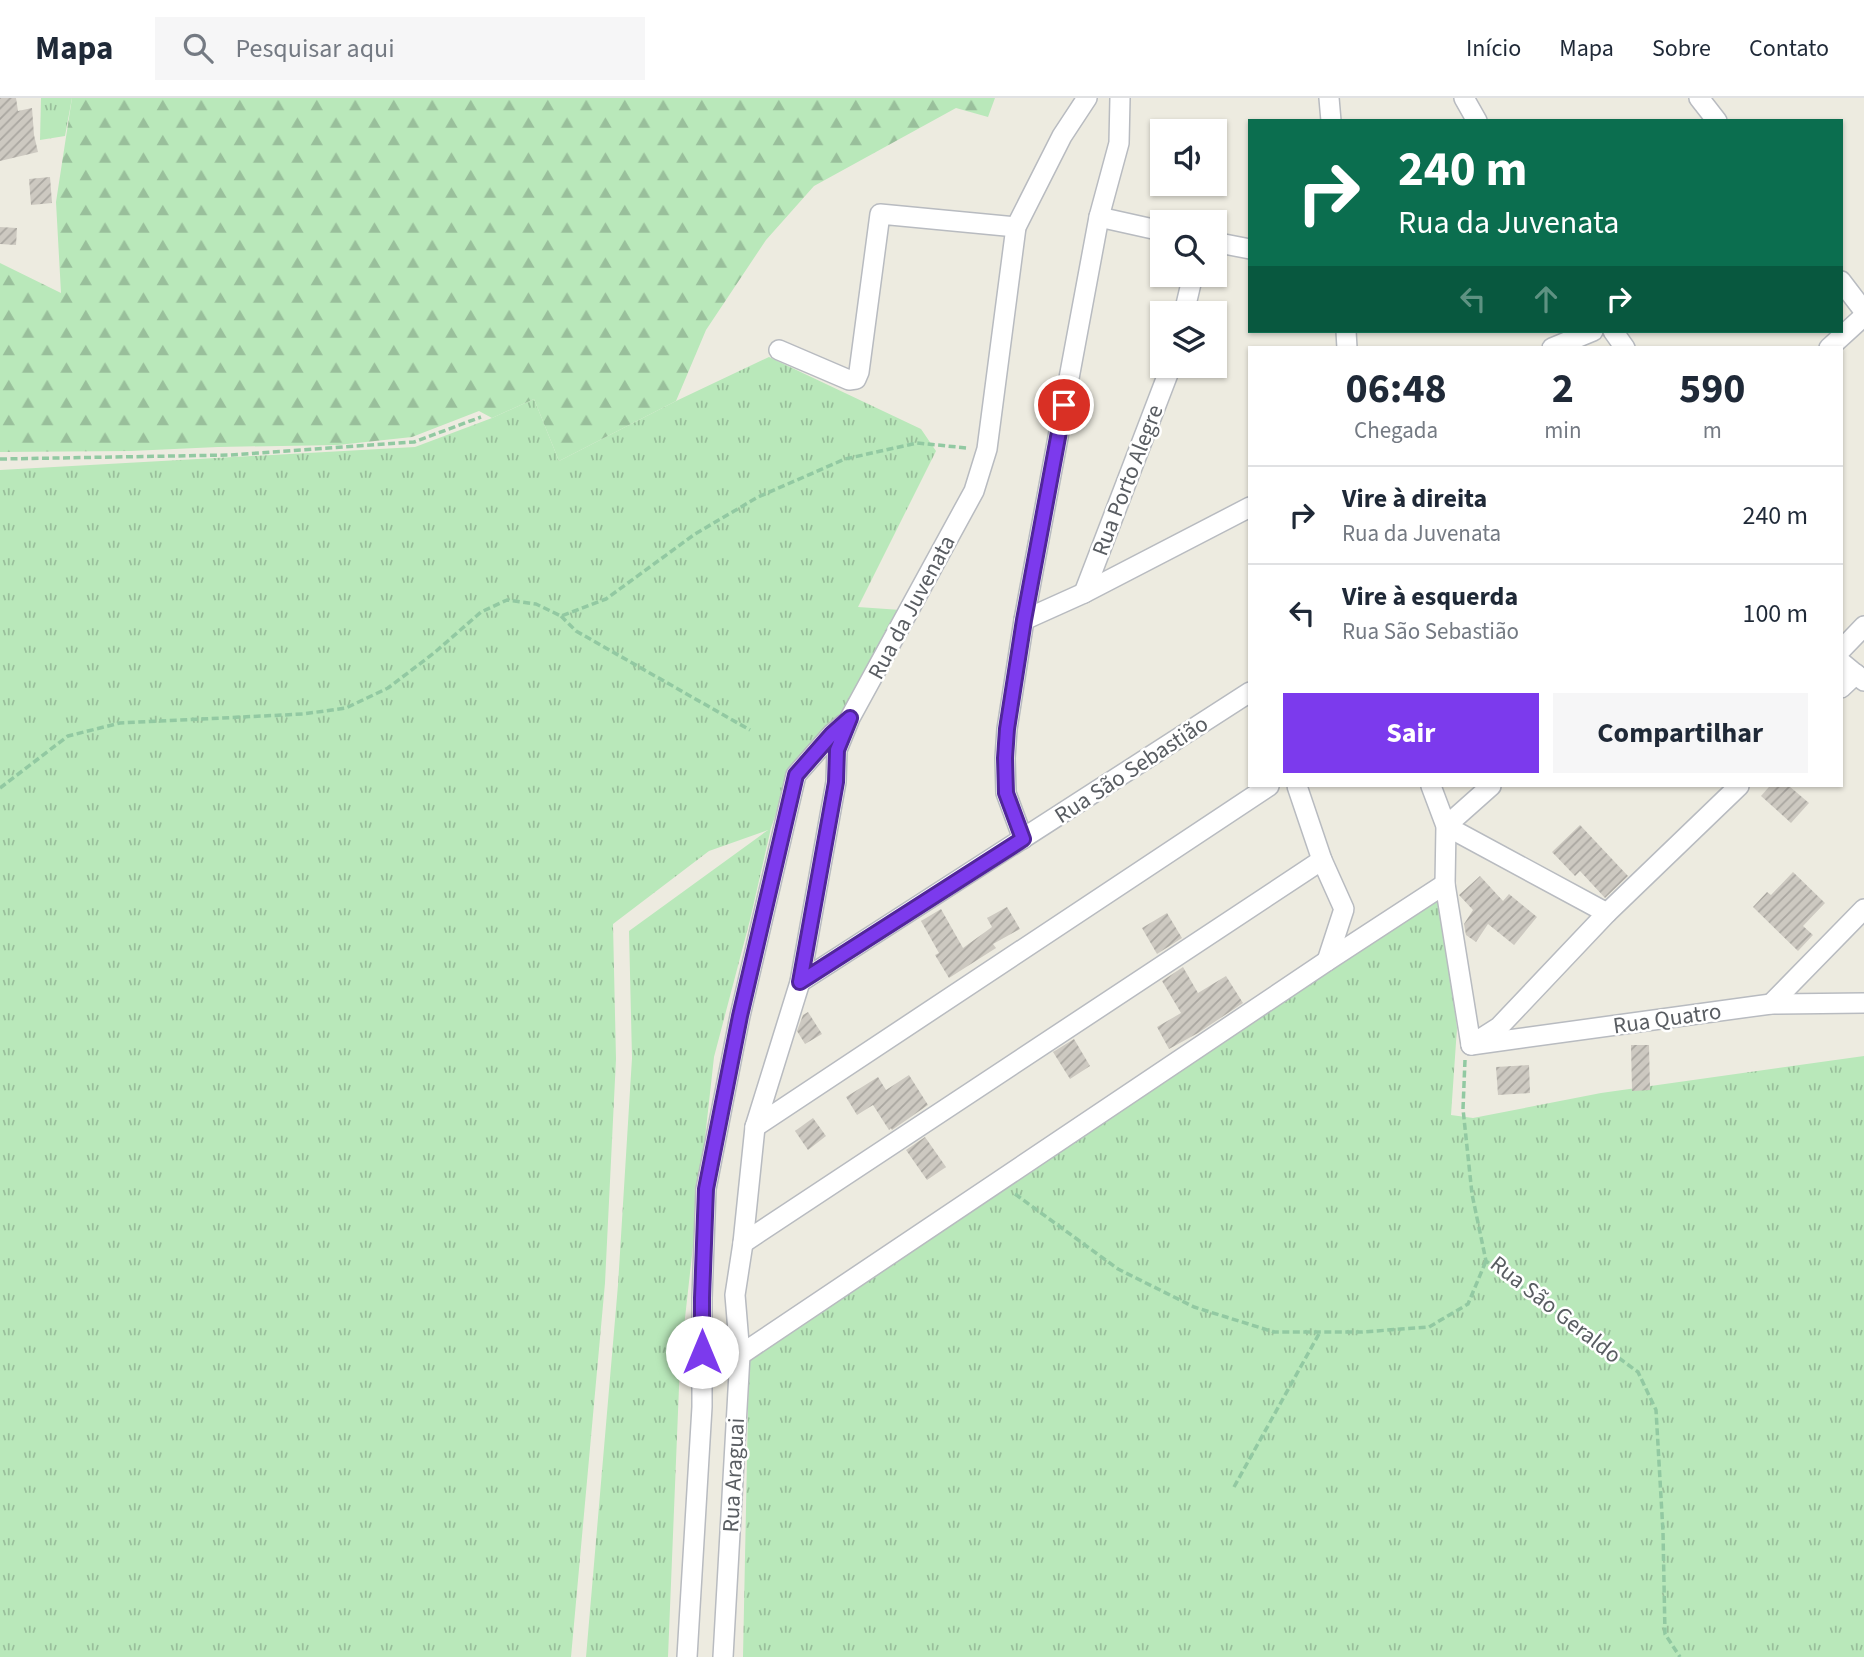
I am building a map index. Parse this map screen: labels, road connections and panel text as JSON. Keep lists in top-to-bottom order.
{
  "streets": {
    "street": [
      "Rua Porto Alegre",
      "Rua da Juvenata",
      "Rua São Sebastião",
      "Rua Quatro",
      "Rua Araguai"
    ],
    "path": ["Rua São Geraldo"]
  },
  "crossings": [
    ["Rua da Juvenata", "Rua São Sebastião"],
    ["Rua da Juvenata", "Rua Araguai"],
    ["Rua Quatro", "Rua São Geraldo"]
  ],
  "page": {
    "header": "Mapa",
    "search": "Pesquisar aqui",
    "nav": [
      "Início",
      "Mapa",
      "Sobre",
      "Contato"
    ],
    "turn": ["240 m", "Rua da Juvenata"],
    "eta": [
      "06:48",
      "Chegada",
      "2",
      "min",
      "590",
      "m"
    ],
    "list": [
      {
        "name": "Vire à direita",
        "note": "Rua da Juvenata",
        "value": "240 m"
      },
      {
        "name": "Vire à esquerda",
        "note": "Rua São Sebastião",
        "value": "100 m"
      }
    ],
    "buttons": ["Sair", "Compartilhar"]
  }
}
